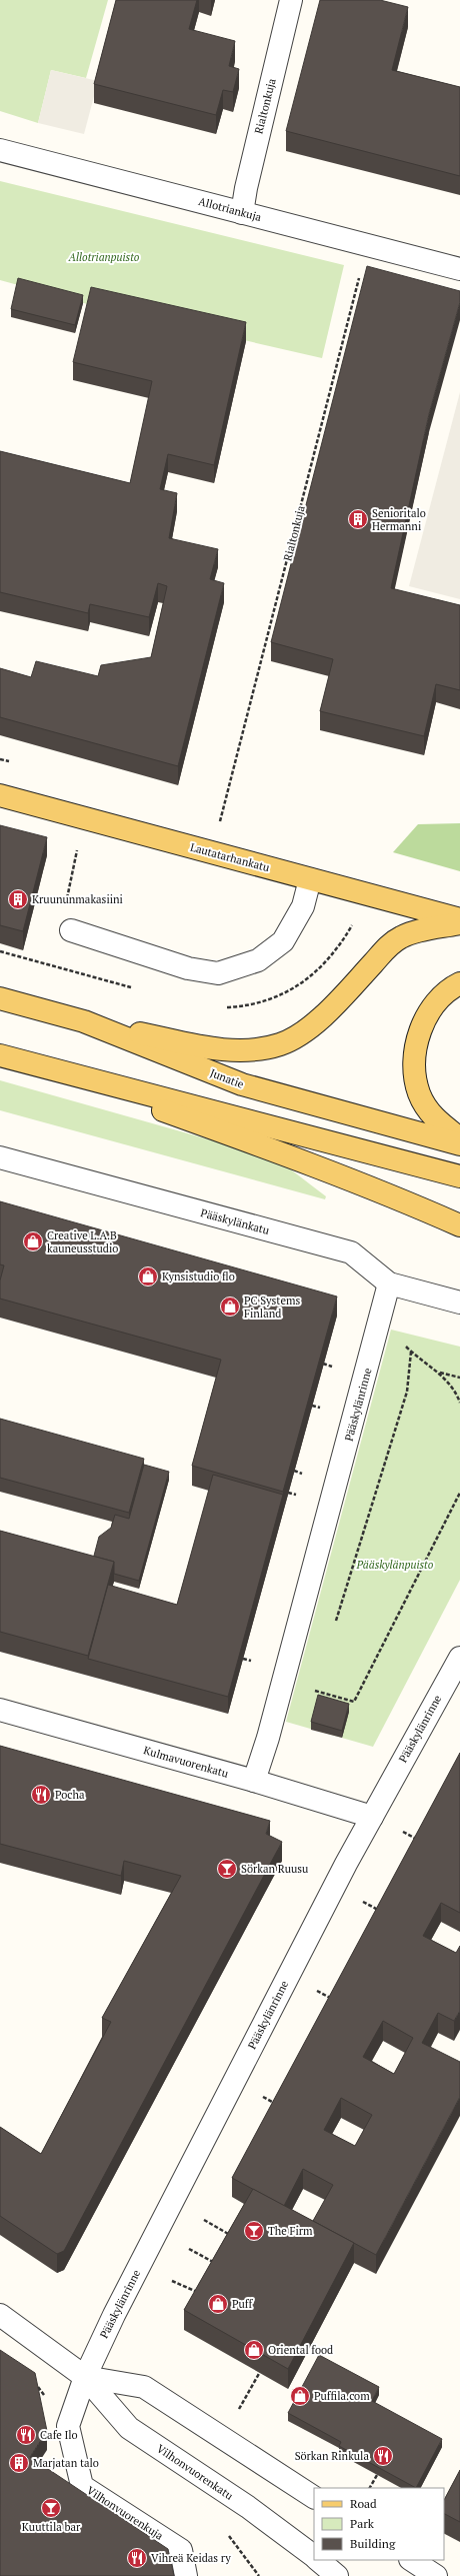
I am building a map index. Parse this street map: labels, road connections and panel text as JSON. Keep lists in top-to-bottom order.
{
  "streets": {
    "main road": ["Lautatarhankatu", "Junatie"],
    "street": [
      "Rialtonkuja",
      "Allotriankuja",
      "Pääskylänkatu",
      "Pääskylänrinne",
      "Kulmavuorenkatu",
      "Vilhonvuorenkatu",
      "Vilhonvuorenkuja"
    ]
  },
  "crossings": [
    ["Rialtonkuja", "Allotriankuja"],
    ["Pääskylänkatu", "Pääskylänrinne"],
    ["Pääskylänrinne", "Kulmavuorenkatu"],
    ["Pääskylänrinne", "Vilhonvuorenkatu"],
    ["Pääskylänrinne", "Vilhonvuorenkuja"],
    ["Vilhonvuorenkatu", "Vilhonvuorenkuja"]
  ],
  "parks": ["Allotrianpuisto", "Pääskylänpuisto"],
  "places": {
    "building": ["Senioritalo Hermanni", "Kruununmakasiini", "Marjatan talo"],
    "shop": [
      "Creative L.A.B kauneusstudio",
      "Kynsistudio flo",
      "PC Systems Finland",
      "Puff",
      "Oriental food",
      "Puffila.com"
    ],
    "restaurant": [
      "Pocha",
      "Cafe Ilo",
      "Sörkan Rinkula",
      "Vihreä Keidas ry"
    ],
    "bar": ["Sörkan Ruusu", "The Firm", "Kuuttila bar"]
  },
  "legend": ["Road", "Park", "Building"]
}
